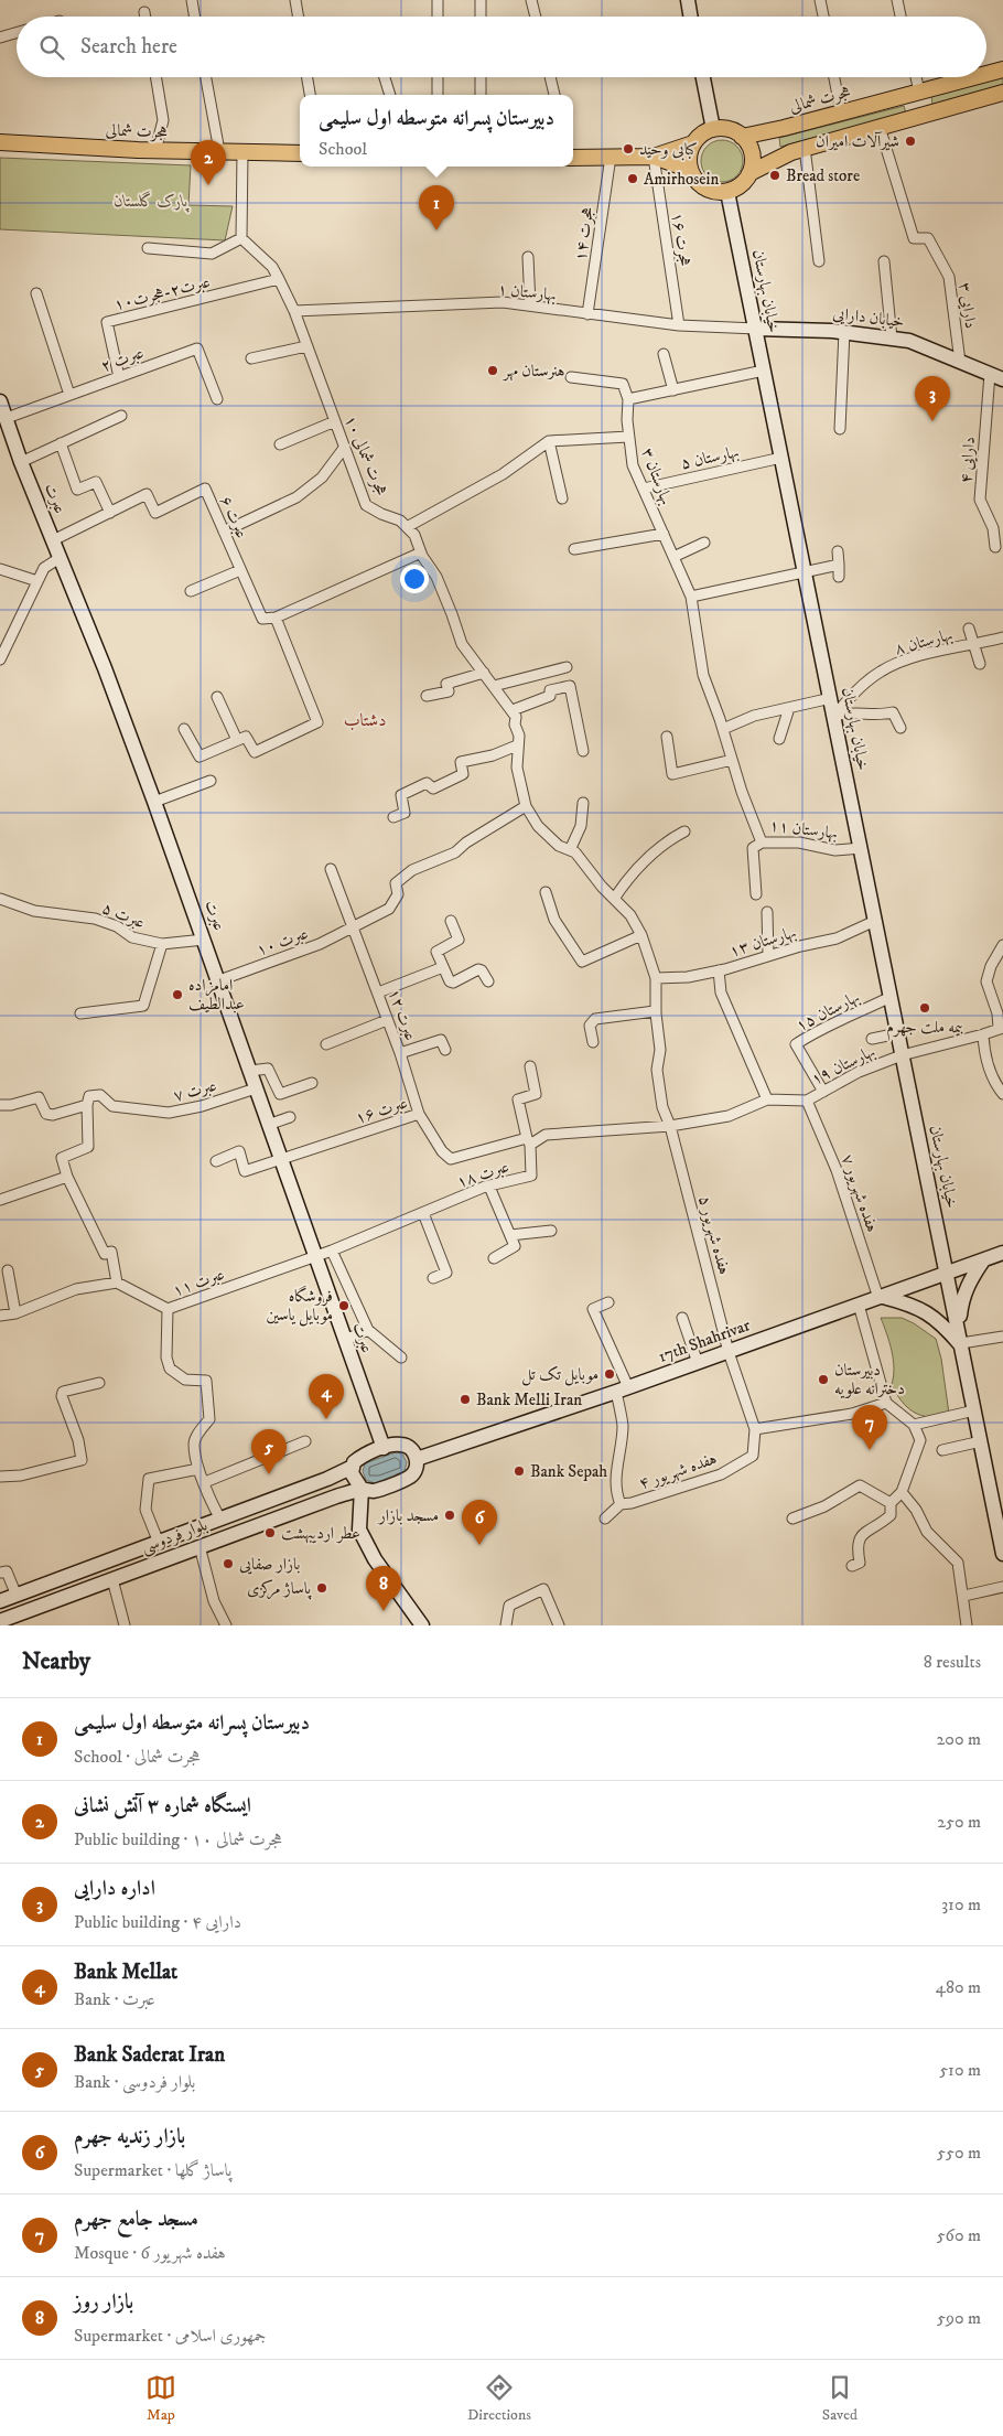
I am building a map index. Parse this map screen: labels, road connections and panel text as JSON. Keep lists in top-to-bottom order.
{
  "streets": {
    "main road": [
      "هجرت شمالی",
      "خیابان بهارستان",
      "خیابان دارایی",
      "عبرت",
      "17th Shahrivar",
      "بلوار فردوسی"
    ],
    "street": [
      "هجرت ۱۴",
      "هجرت ۱۶",
      "بهارستان ۱",
      "عبرت۲-هجرت۱۰",
      "دارایی ۳",
      "عبرت ۲",
      "هجرت شمالی ۱۰",
      "بهارستان ۵",
      "دارایی ۴",
      "بهارستان ۳",
      "عبرت ۶",
      "بهارستان ۸",
      "بهارستان ۱۱",
      "عبرت ۵",
      "عبرت ۱۰",
      "بهارستان ۱۳",
      "بهارستان ۱۵",
      "عبرت ۱۲",
      "بهارستان ۱۹",
      "عبرت ۷",
      "عبرت ۱۶",
      "عبرت ۱۸",
      "هفده شهریور ۷",
      "هفده شهریور ۵",
      "عبرت ۱۱",
      "هفده شهریور ۴"
    ]
  },
  "crossings": [
    ["هجرت شمالی", "خیابان بهارستان"],
    ["هجرت ۱۴", "بهارستان ۱"],
    ["هجرت ۱۶", "بهارستان ۱"],
    ["خیابان بهارستان", "بهارستان ۱"],
    ["خیابان بهارستان", "خیابان دارایی"],
    ["خیابان بهارستان", "بهارستان ۵"],
    ["خیابان بهارستان", "بهارستان ۸"],
    ["خیابان بهارستان", "بهارستان ۱۱"],
    ["خیابان بهارستان", "بهارستان ۱۳"],
    ["خیابان بهارستان", "بهارستان ۱۵"],
    ["خیابان بهارستان", "بهارستان ۱۹"],
    ["خیابان بهارستان", "17th Shahrivar"],
    ["بهارستان ۱", "خیابان دارایی"],
    ["بهارستان ۱", "هجرت شمالی ۱۰"],
    ["عبرت۲-هجرت۱۰", "عبرت ۲"],
    ["عبرت۲-هجرت۱۰", "هجرت شمالی ۱۰"],
    ["دارایی ۳", "خیابان دارایی"],
    ["خیابان دارایی", "دارایی ۴"],
    ["عبرت ۲", "عبرت"],
    ["بهارستان ۵", "بهارستان ۳"],
    ["بهارستان ۳", "بهارستان ۱۱"],
    ["عبرت", "عبرت ۶"],
    ["عبرت", "عبرت ۵"],
    ["عبرت", "عبرت ۱۰"],
    ["عبرت", "عبرت ۷"],
    ["عبرت", "عبرت ۱۶"],
    ["عبرت", "عبرت ۱۸"],
    ["عبرت", "عبرت ۱۱"],
    ["عبرت", "بلوار فردوسی"],
    ["عبرت ۱۰", "عبرت ۱۲"],
    ["عبرت ۱۰", "هفده شهریور ۵"],
    ["بهارستان ۱۳", "هفده شهریور ۵"],
    ["بهارستان ۱۵", "بهارستان ۱۹"],
    ["عبرت ۱۲", "عبرت ۱۶"],
    ["بهارستان ۱۹", "هفده شهریور ۷"],
    ["بهارستان ۱۹", "هفده شهریور ۵"],
    ["عبرت ۱۶", "عبرت ۱۸"],
    ["عبرت ۱۸", "عبرت ۱۱"],
    ["هفده شهریور ۷", "17th Shahrivar"],
    ["هفده شهریور ۵", "17th Shahrivar"],
    ["هفده شهریور ۵", "هفده شهریور ۴"],
    ["17th Shahrivar", "هفده شهریور ۴"],
    ["17th Shahrivar", "بلوار فردوسی"]
  ],
  "districts": ["دشتاب"],
  "parks": ["پارک گلستان"],
  "places": [
    "شیرآلات امیران",
    "کبابی وحید",
    "Bread store",
    "Amirhosein",
    "هنرستان مهر",
    "امامزاده عبدالطیف",
    "بیمه ملت جهرم",
    "فروشگاه موبایل یاسین",
    "موبایل تک تل",
    "دبیرستان دخترانه علویه",
    "Bank Melli Iran",
    "Bank Sepah",
    "مسجد بازار",
    "عطر اردیبهشت",
    "بازار صفایی",
    "پاساژ مرکزی"
  ],
  "page": {
    "search": "Search here",
    "popup": ["دبیرستان پسرانه متوسطه اول سلیمی", "School"],
    "pins": [
      "2",
      "1",
      "3",
      "4",
      "7",
      "5",
      "6",
      "8"
    ],
    "heading": ["Nearby", "8 results"],
    "list": [
      {
        "mark": "1",
        "name": "دبیرستان پسرانه متوسطه اول سلیمی",
        "note": "School · هجرت شمالی",
        "value": "200 m"
      },
      {
        "mark": "2",
        "name": "ایستگاه شماره ۳ آتش نشانی",
        "note": "Public building · هجرت شمالی ۱۰",
        "value": "250 m"
      },
      {
        "mark": "3",
        "name": "اداره دارایی",
        "note": "Public building · دارایی ۴",
        "value": "310 m"
      },
      {
        "mark": "4",
        "name": "Bank Mellat",
        "note": "Bank · عبرت",
        "value": "480 m"
      },
      {
        "mark": "5",
        "name": "Bank Saderat Iran",
        "note": "Bank · بلوار فردوسی",
        "value": "510 m"
      },
      {
        "mark": "6",
        "name": "بازار زندیه جهرم",
        "note": "Supermarket · پاساژ گلها",
        "value": "550 m"
      },
      {
        "mark": "7",
        "name": "مسجد جامع جهرم",
        "note": "Mosque · هفده شهریور 6",
        "value": "560 m"
      },
      {
        "mark": "8",
        "name": "بازار روز",
        "note": "Supermarket · جمهوری اسلامی",
        "value": "590 m"
      }
    ],
    "nav": ["Map", "Directions", "Saved"]
  }
}
